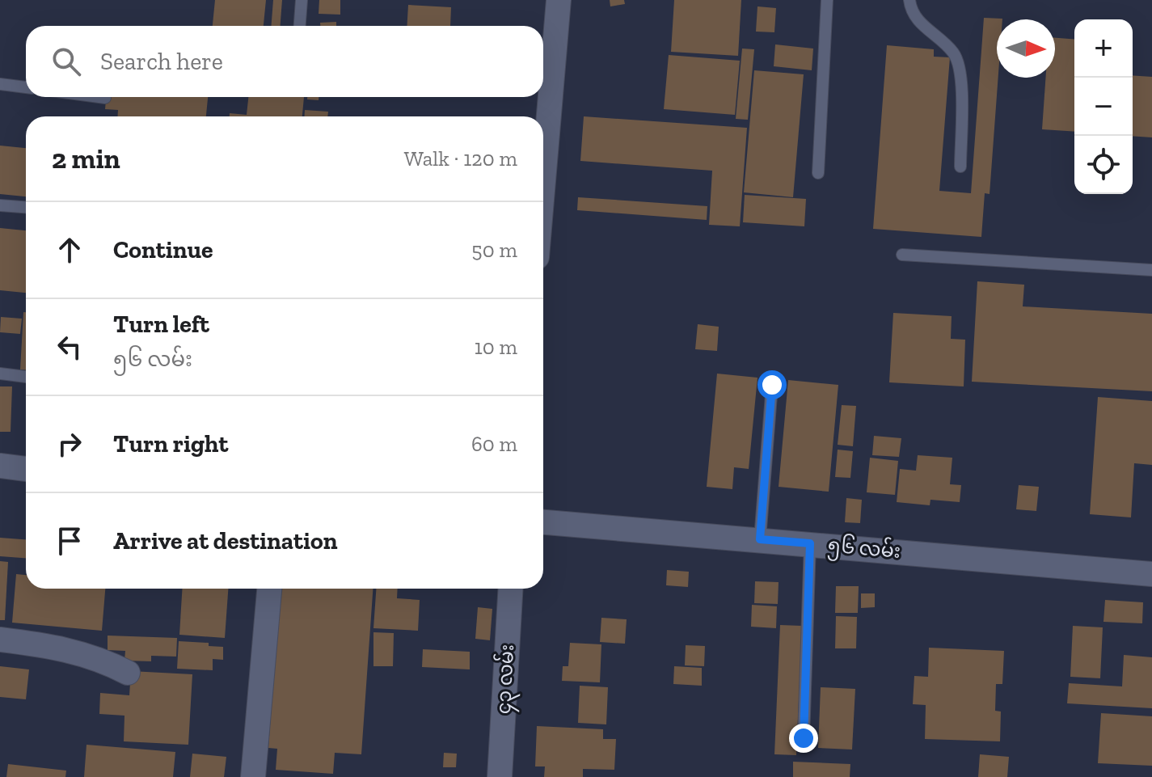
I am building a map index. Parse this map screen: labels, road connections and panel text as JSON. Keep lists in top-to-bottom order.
{
  "streets": {
    "street": ["၅၆ လမ်း", "၄၃ လမ်း"]
  },
  "north": "right",
  "page": {
    "map_buttons": ["+", "−"],
    "search": "Search here",
    "heading": ["2 min", "Walk · 120 m"],
    "list": [
      ["Continue", "50 m"],
      ["Turn left", "၅၆ လမ်း", "10 m"],
      ["Turn right", "60 m"],
      "Arrive at destination"
    ]
  }
}
